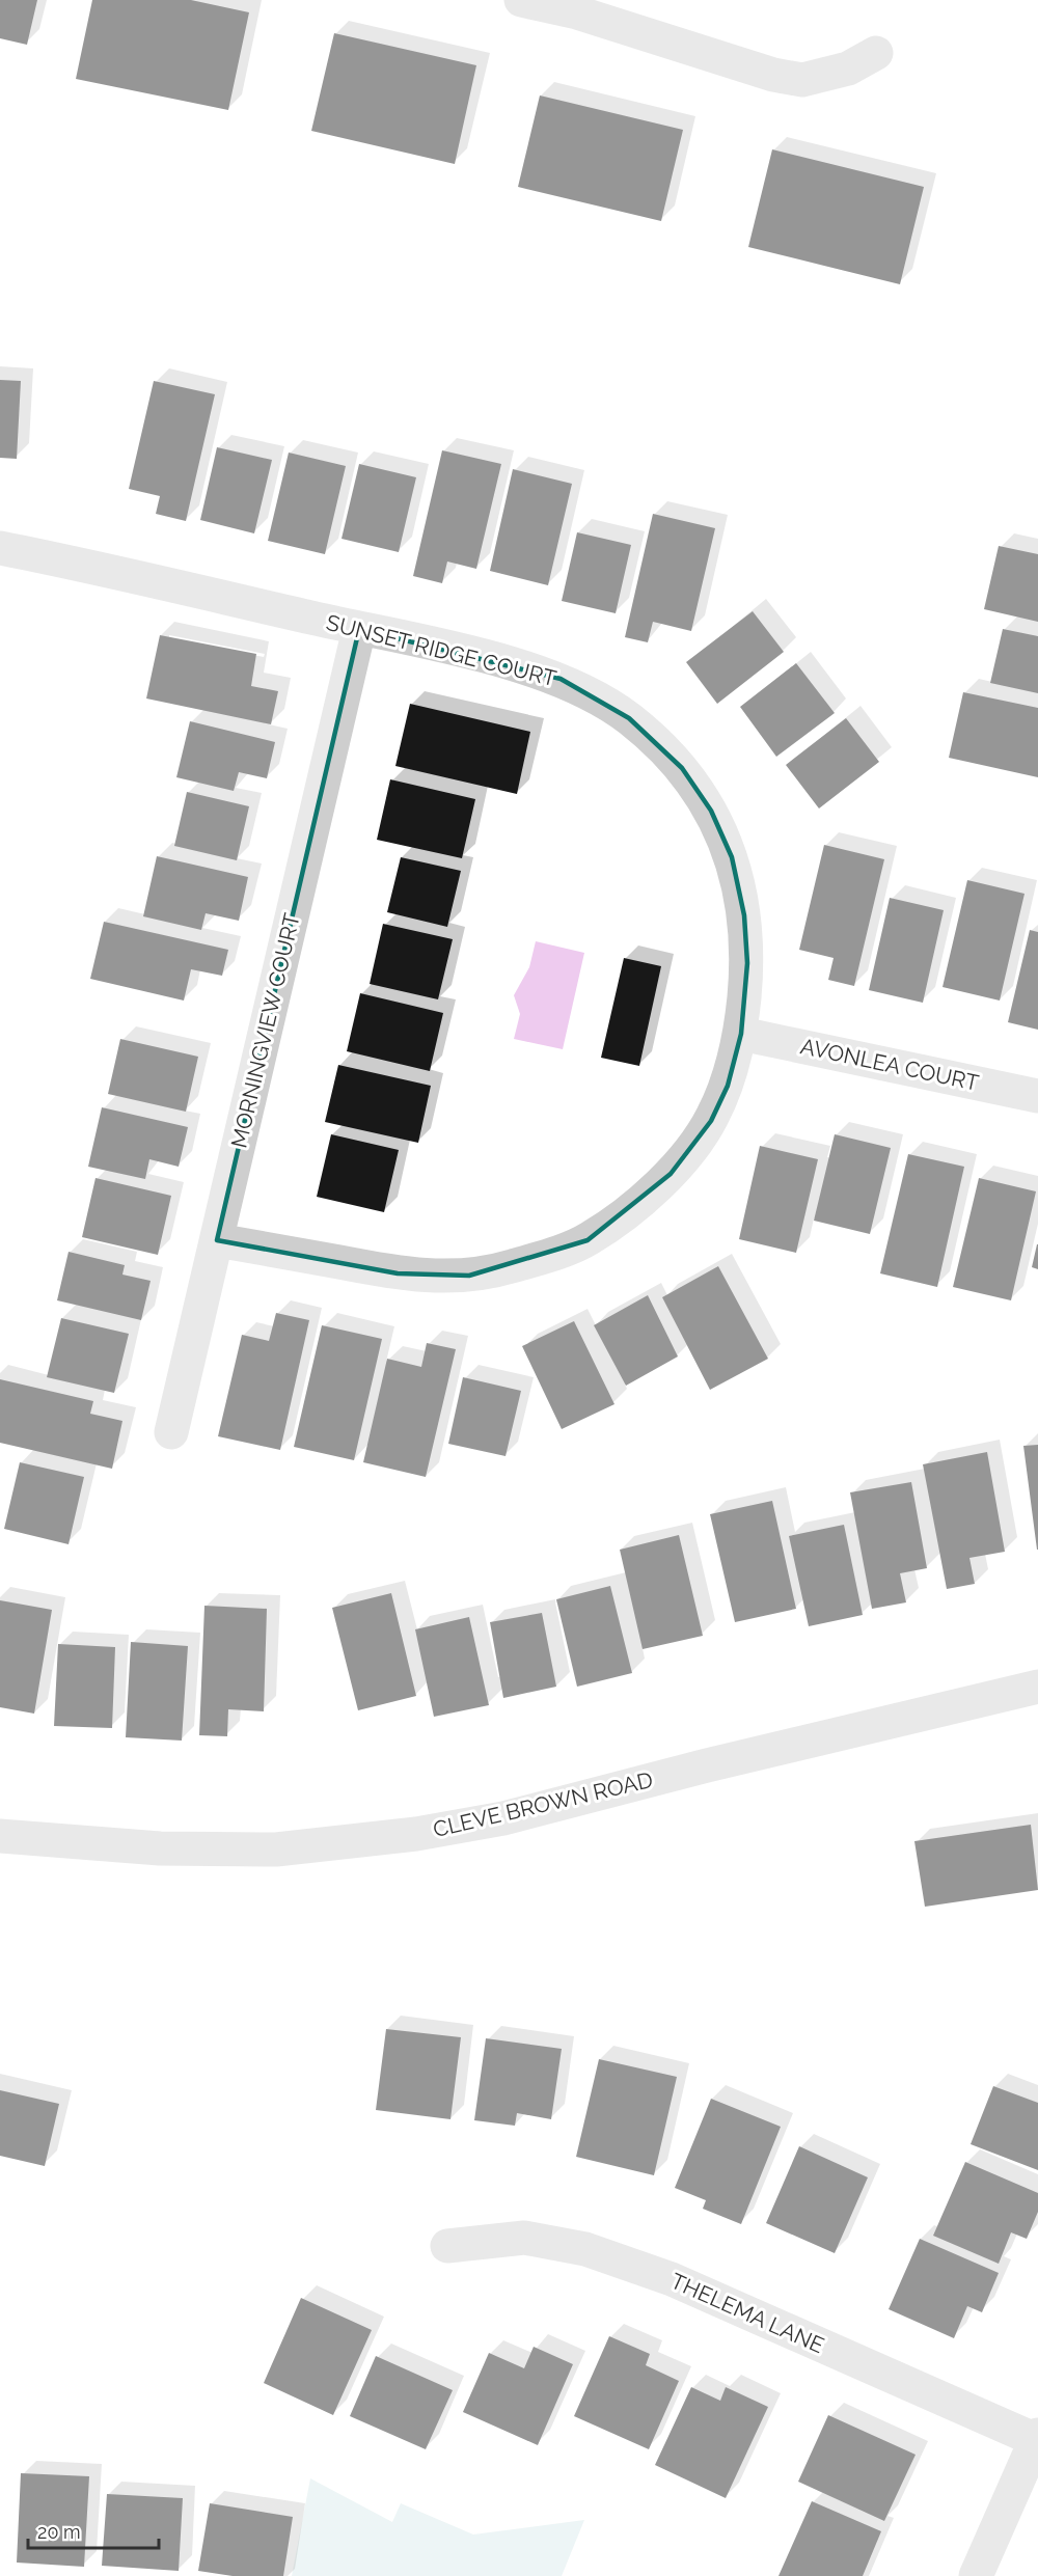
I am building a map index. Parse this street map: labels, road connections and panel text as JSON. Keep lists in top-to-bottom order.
{
  "streets": {
    "street": [
      "SUNSET RIDGE COURT",
      "MORNINGVIEW COURT",
      "AVONLEA COURT",
      "CLEVE BROWN ROAD",
      "THELEMA LANE"
    ]
  },
  "crossings": [
    ["SUNSET RIDGE COURT", "MORNINGVIEW COURT"],
    ["SUNSET RIDGE COURT", "AVONLEA COURT"]
  ],
  "scale_bar": "20 m"
}
